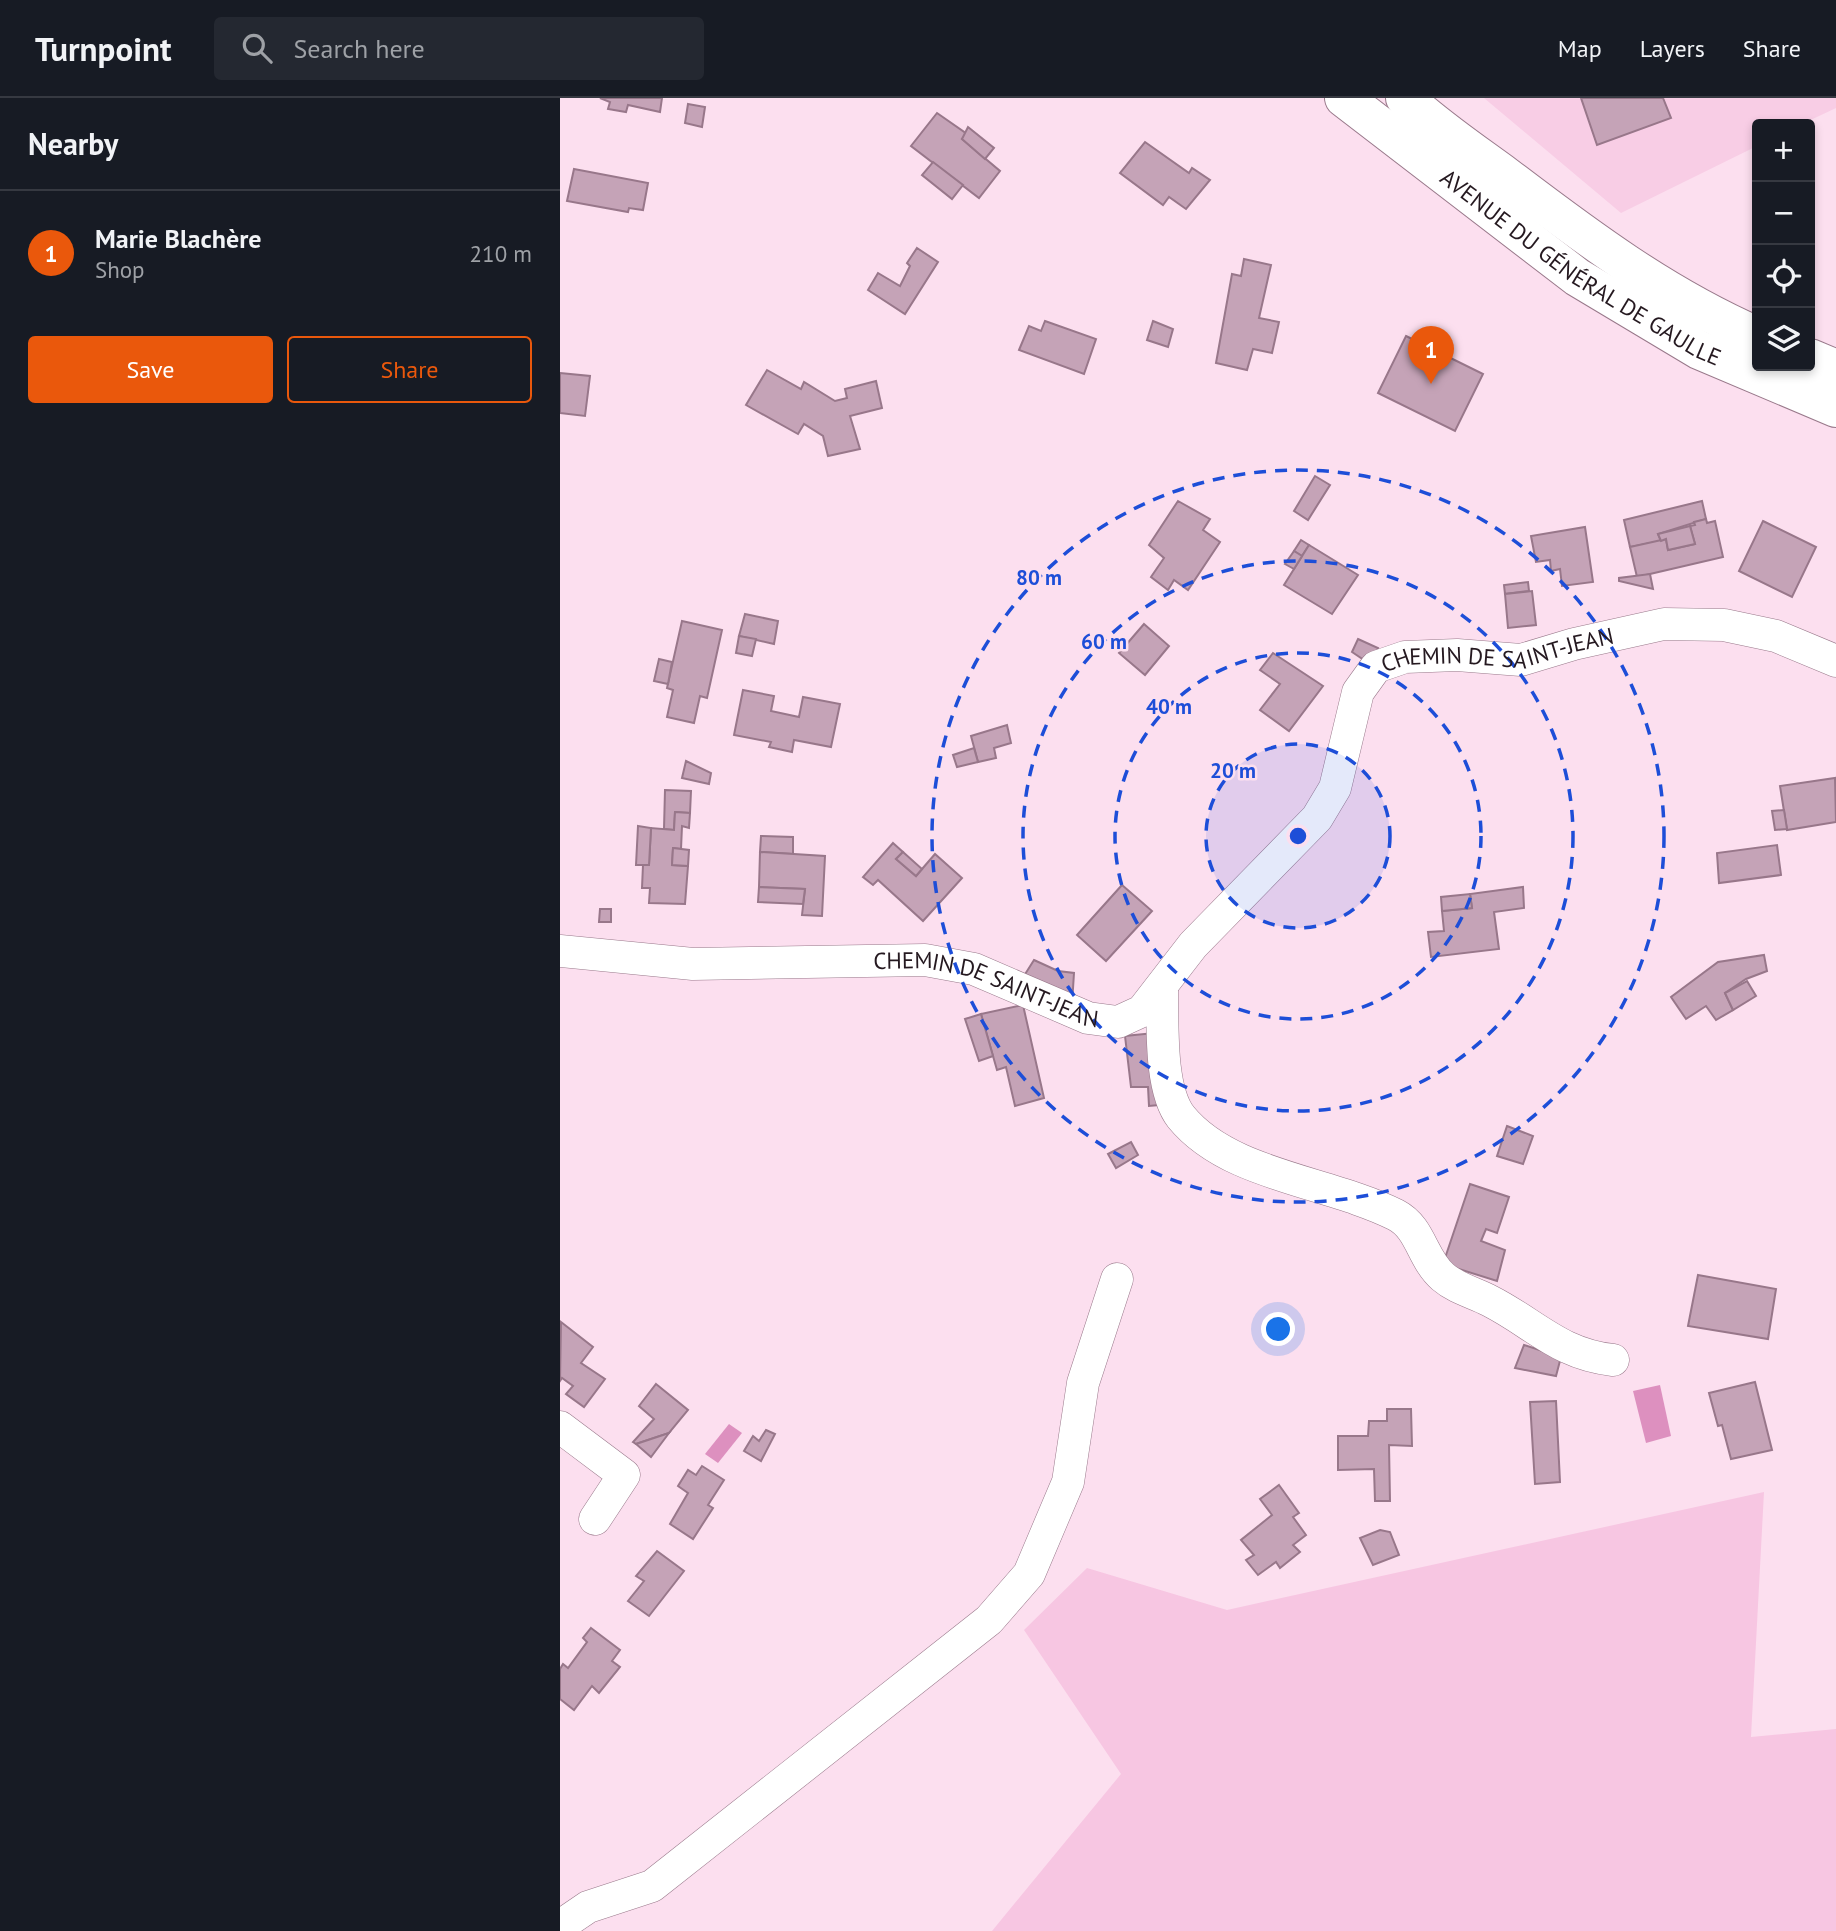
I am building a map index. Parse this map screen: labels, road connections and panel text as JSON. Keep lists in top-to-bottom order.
{
  "streets": {
    "main road": ["AVENUE DU GÉNÉRAL DE GAULLE"],
    "street": ["CHEMIN DE SAINT-JEAN"]
  },
  "page": {
    "header": "Turnpoint",
    "search": "Search here",
    "nav": ["Map", "Layers", "Share"],
    "heading": "Nearby",
    "map_buttons": ["+", "−"],
    "list": [
      {
        "mark": "1",
        "name": "Marie Blachère",
        "note": "Shop",
        "value": "210 m"
      }
    ],
    "buttons": ["Save", "Share"],
    "pins": "1"
  },
  "rings": [
    "80 m",
    "60 m",
    "40 m",
    "20 m"
  ]
}
